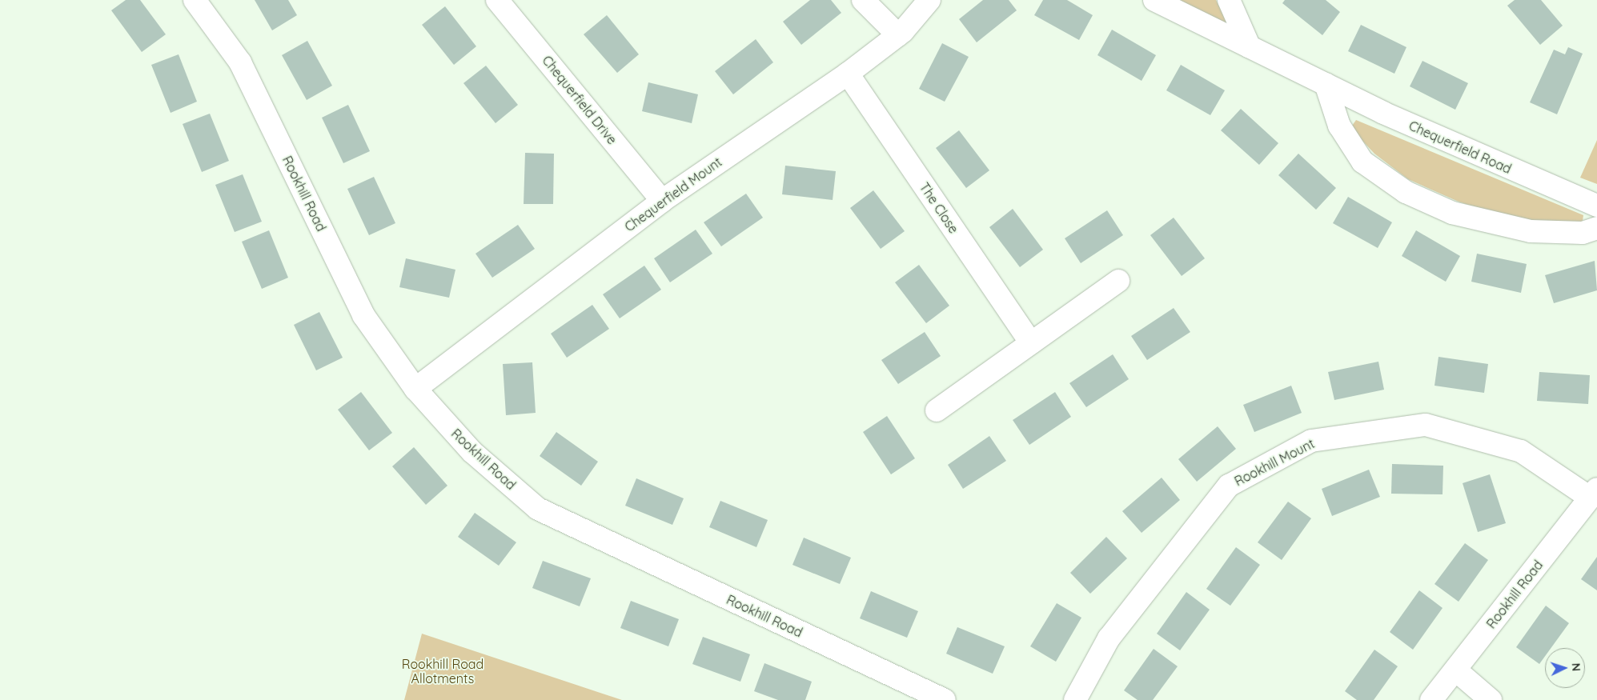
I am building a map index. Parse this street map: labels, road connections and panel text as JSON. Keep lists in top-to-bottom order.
{
  "streets": {
    "street": [
      "Chequerfield Drive",
      "Chequerfield Road",
      "Rookhill Road",
      "Chequerfield Mount",
      "The Close",
      "Rookhill Mount"
    ]
  },
  "crossings": [
    ["Chequerfield Drive", "Chequerfield Mount"],
    ["Rookhill Road", "Chequerfield Mount"],
    ["Rookhill Road", "Rookhill Mount"],
    ["Chequerfield Mount", "The Close"]
  ],
  "parks": ["Rookhill Road Allotments"],
  "north": "right"
}
